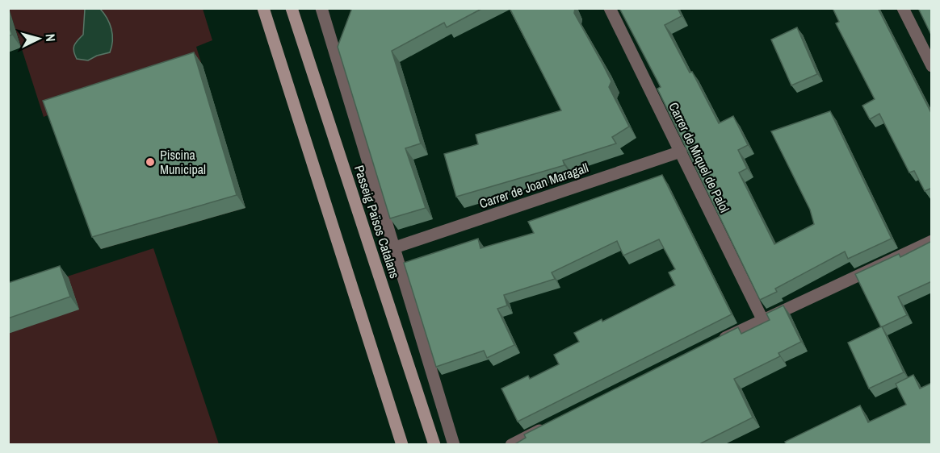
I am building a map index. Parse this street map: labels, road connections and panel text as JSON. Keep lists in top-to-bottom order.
{
  "streets": {
    "main road": ["Passeig Països Catalans"],
    "street": ["Carrer de Miquel de Palol", "Carrer de Joan Maragall"]
  },
  "crossings": [
    ["Carrer de Miquel de Palol", "Carrer de Joan Maragall"],
    ["Carrer de Joan Maragall", "Passeig Països Catalans"]
  ],
  "places": ["Piscina Municipal"],
  "north": "right"
}
